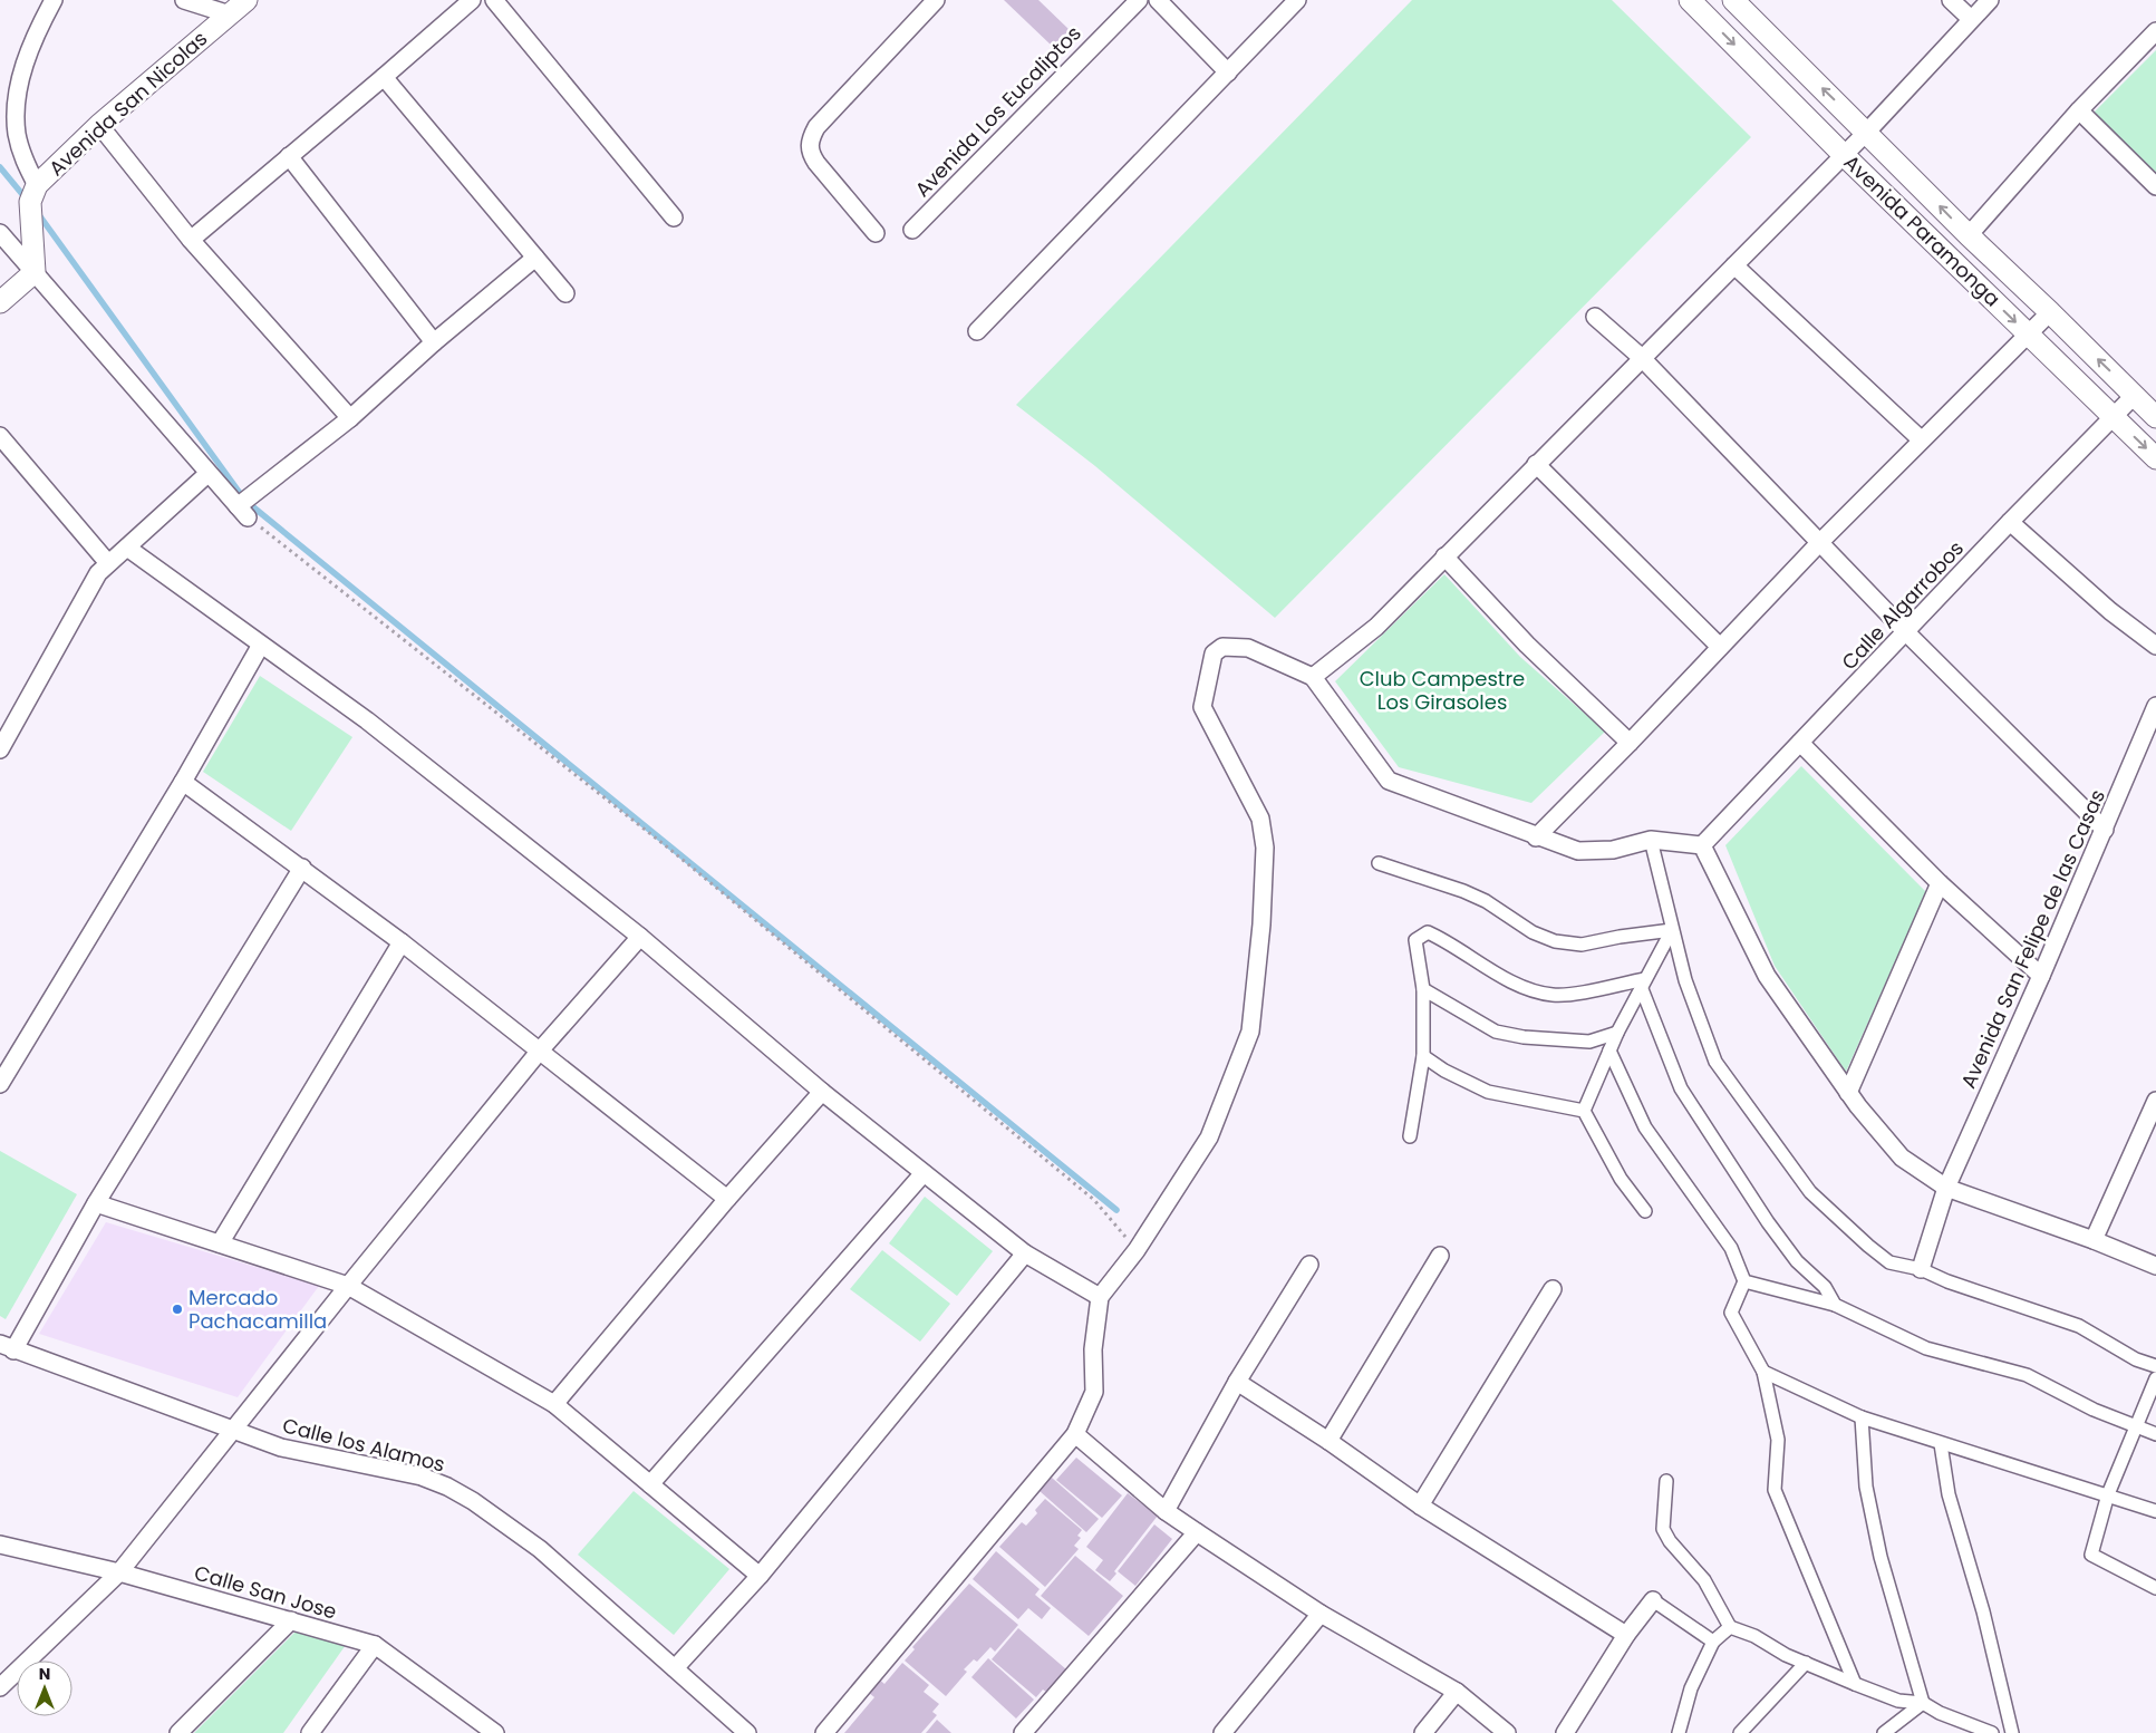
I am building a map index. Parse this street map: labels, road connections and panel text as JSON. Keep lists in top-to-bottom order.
{
  "streets": {
    "street": [
      "Avenida San Nicolas",
      "Avenida Los Eucaliptos",
      "Avenida Paramonga",
      "Calle Algarrobos",
      "Avenida San Felipe de las Casas",
      "Calle los Alamos",
      "Calle San Jose"
    ]
  },
  "crossings": [
    ["Avenida Paramonga", "Calle Algarrobos"]
  ],
  "parks": ["Club Campestre Los Girasoles"],
  "places": ["Mercado Pachacamilla"],
  "north": "top"
}
